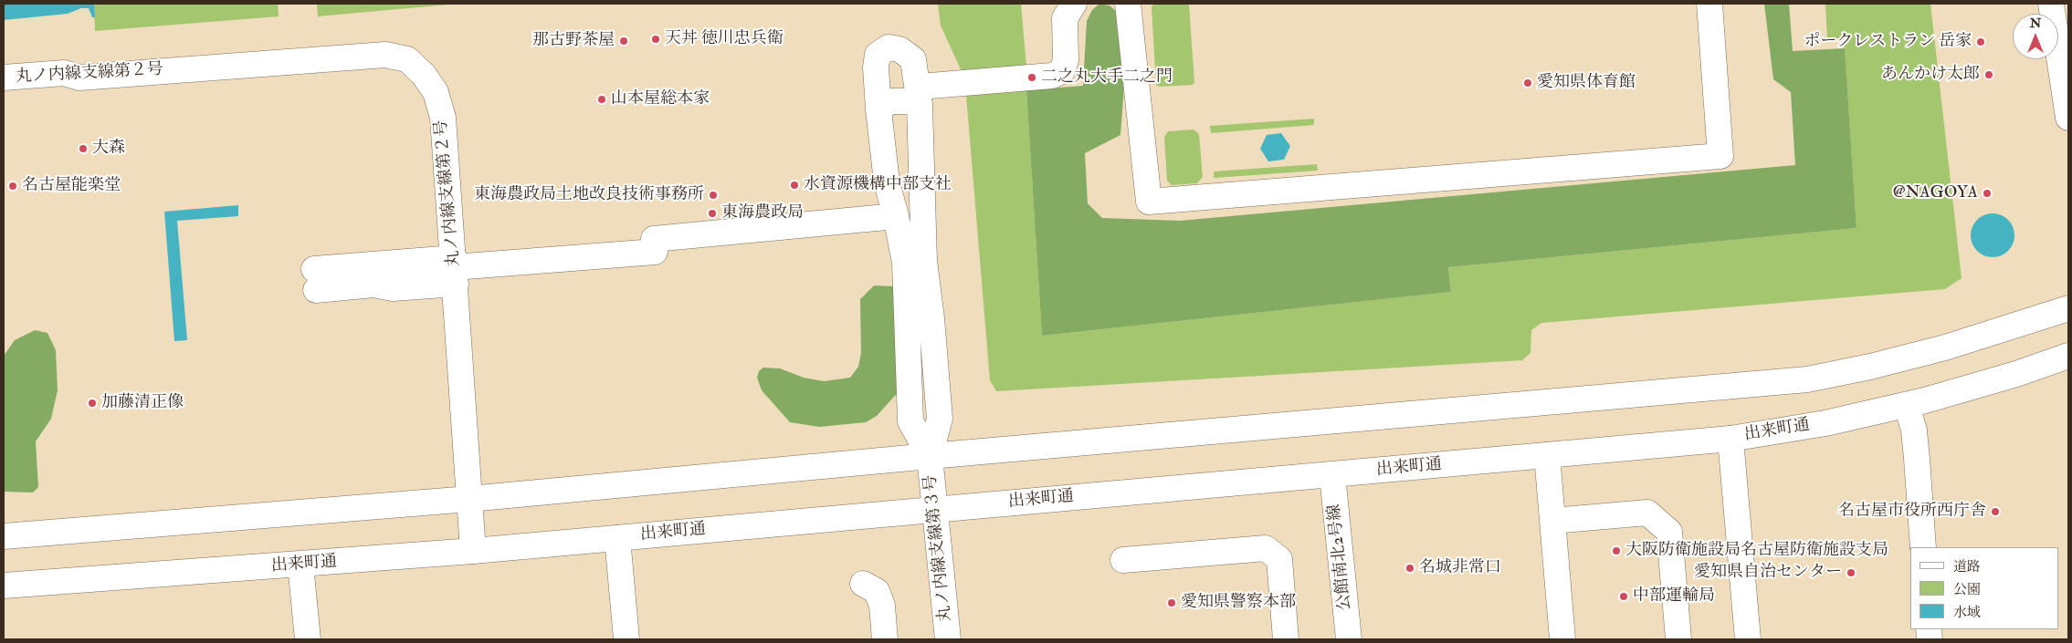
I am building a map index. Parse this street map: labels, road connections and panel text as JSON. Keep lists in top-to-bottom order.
{
  "streets": {
    "main road": [
      "丸ノ内線支線第２号",
      "出来町通",
      "丸ノ内線支線第３号",
      "公館南北2号線"
    ]
  },
  "crossings": [
    ["丸ノ内線支線第２号", "出来町通"],
    ["出来町通", "丸ノ内線支線第３号"],
    ["出来町通", "公館南北2号線"]
  ],
  "places": [
    "天丼 徳川忠兵衛",
    "那古野茶屋",
    "ポークレストラン 岳家",
    "あんかけ太郎",
    "二之丸大手二之門",
    "愛知県体育館",
    "山本屋総本家",
    "大森",
    "水資源機構中部支社",
    "名古屋能楽堂",
    "@NAGOYA",
    "東海農政局土地改良技術事務所",
    "東海農政局",
    "加藤清正像",
    "名古屋市役所西庁舎",
    "大阪防衛施設局名古屋防衛施設支局",
    "名城非常口",
    "愛知県自治センター",
    "中部運輸局",
    "愛知県警察本部"
  ],
  "legend": ["道路", "公園", "水域"],
  "north": "top"
}
